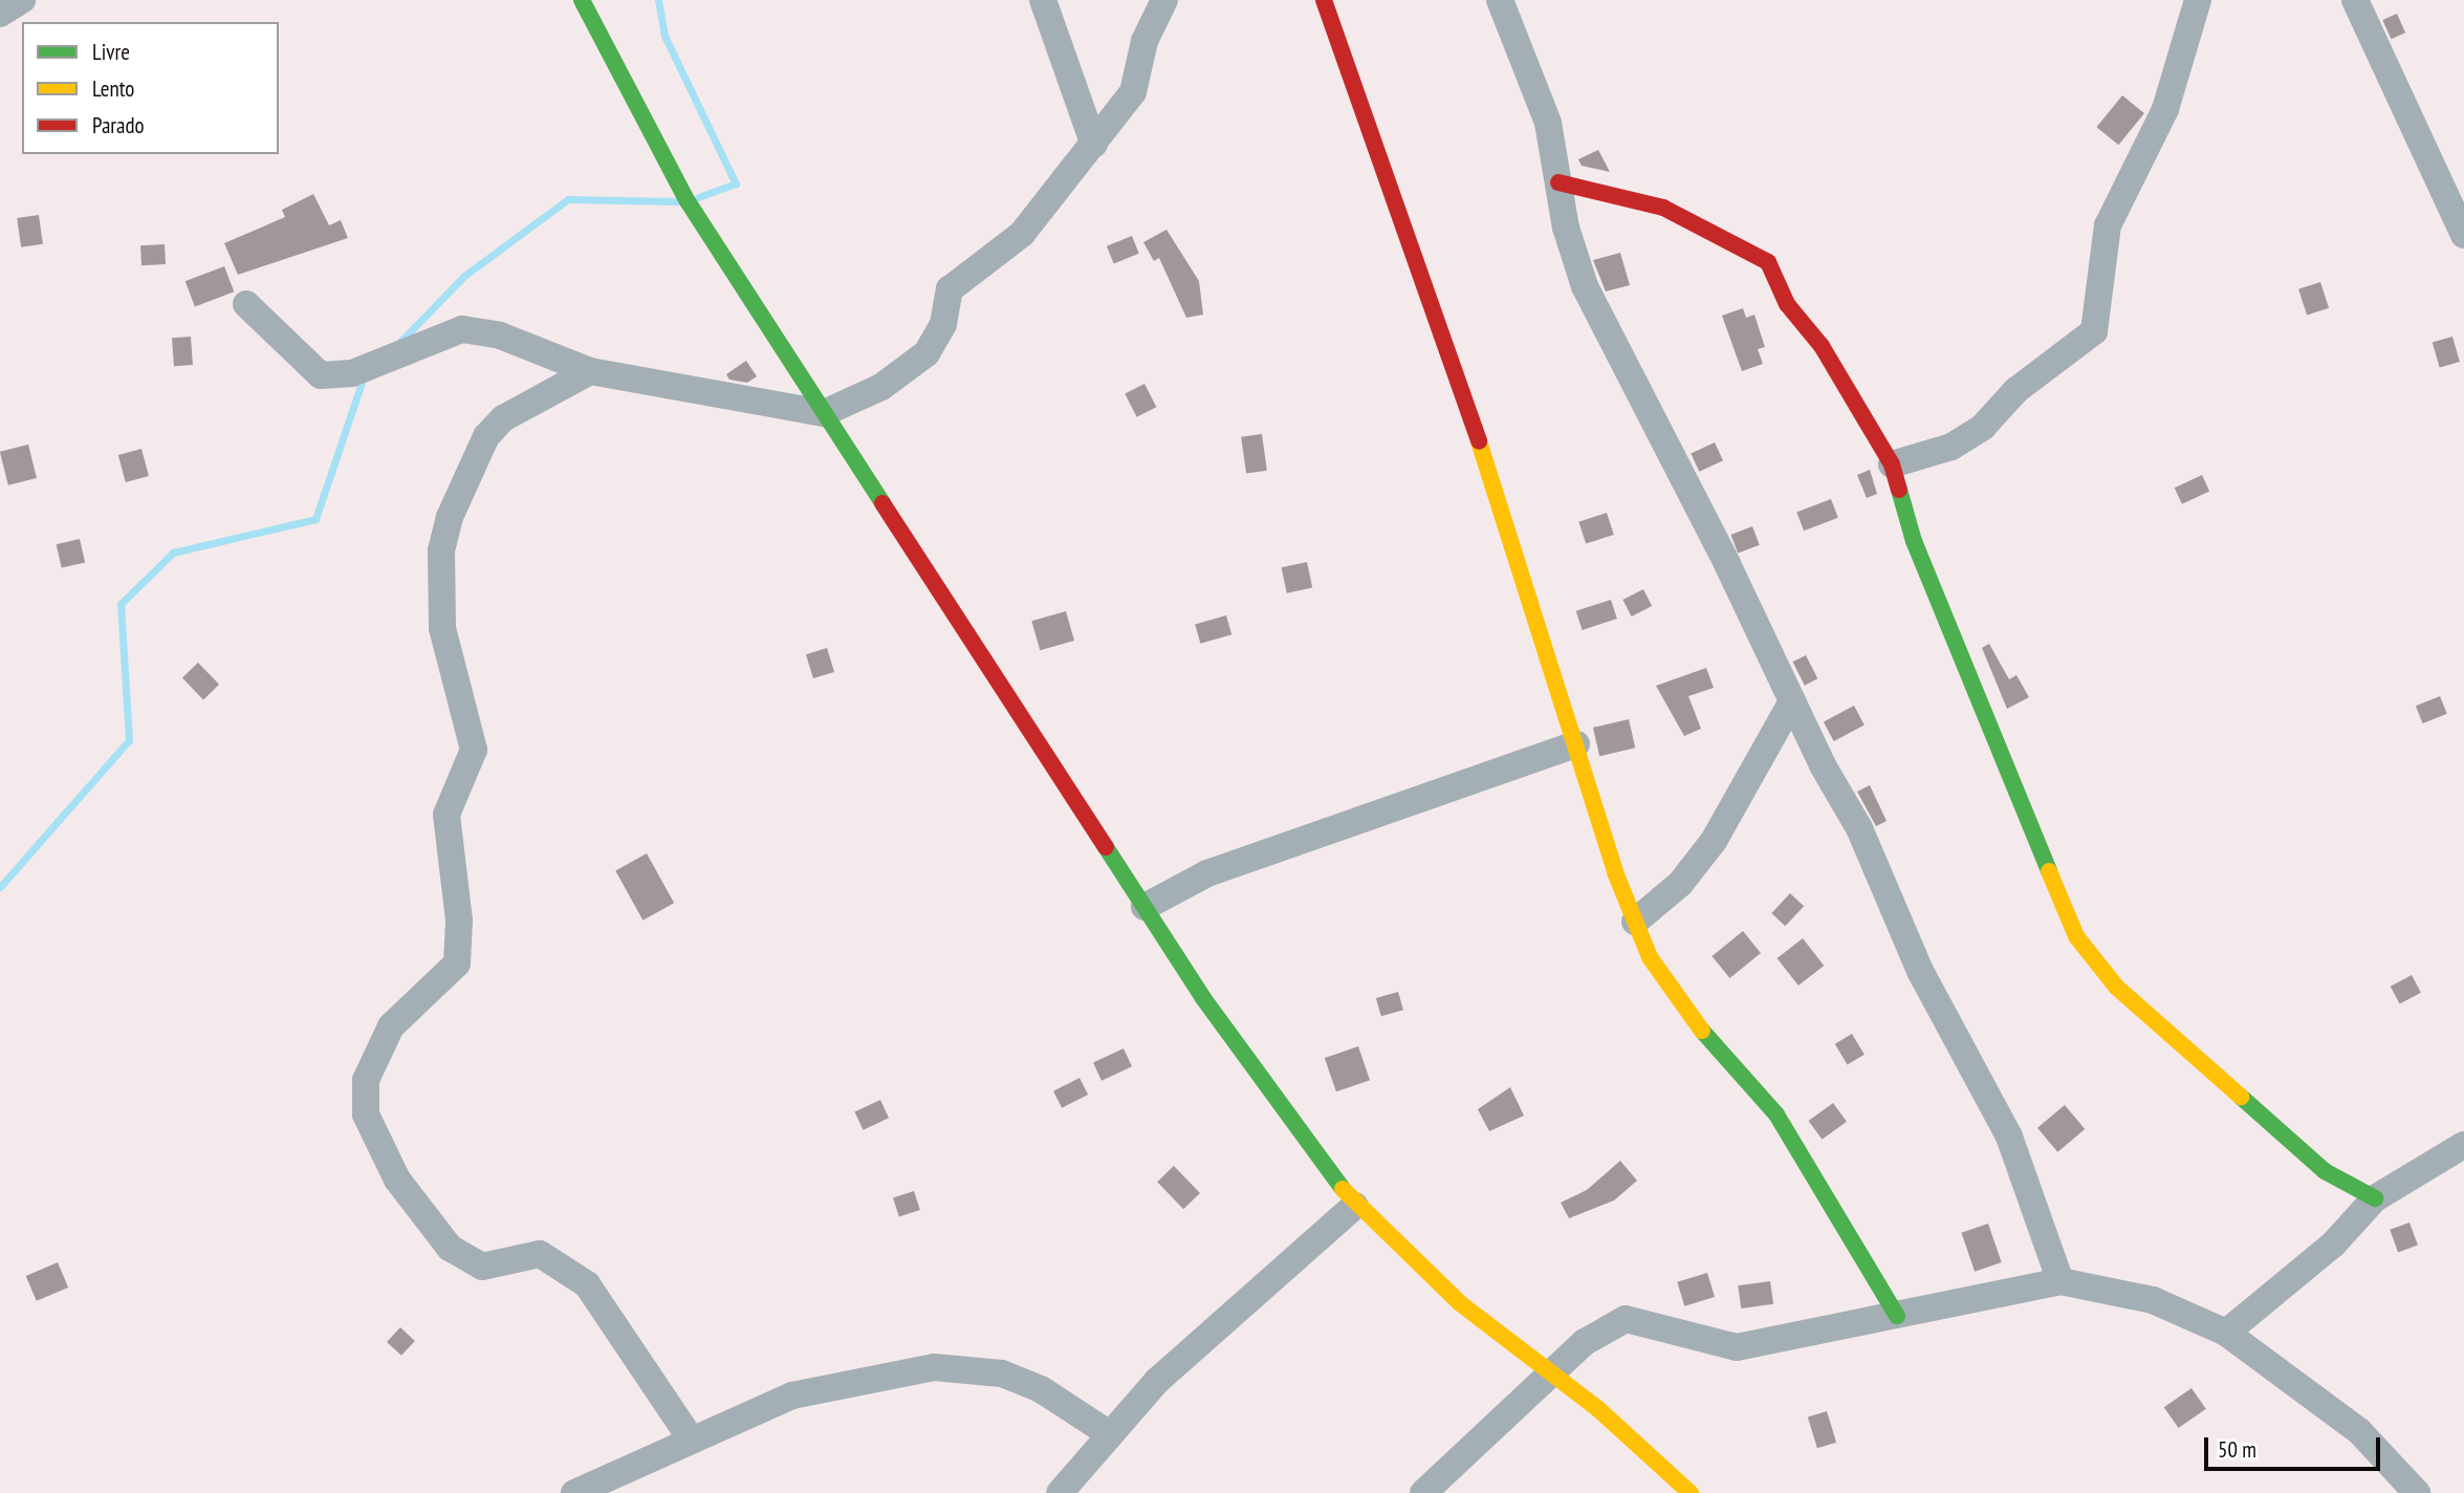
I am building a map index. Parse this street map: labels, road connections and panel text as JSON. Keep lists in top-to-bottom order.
{
  "legend": ["Livre", "Lento", "Parado"],
  "scale_bar": "50 m"
}
